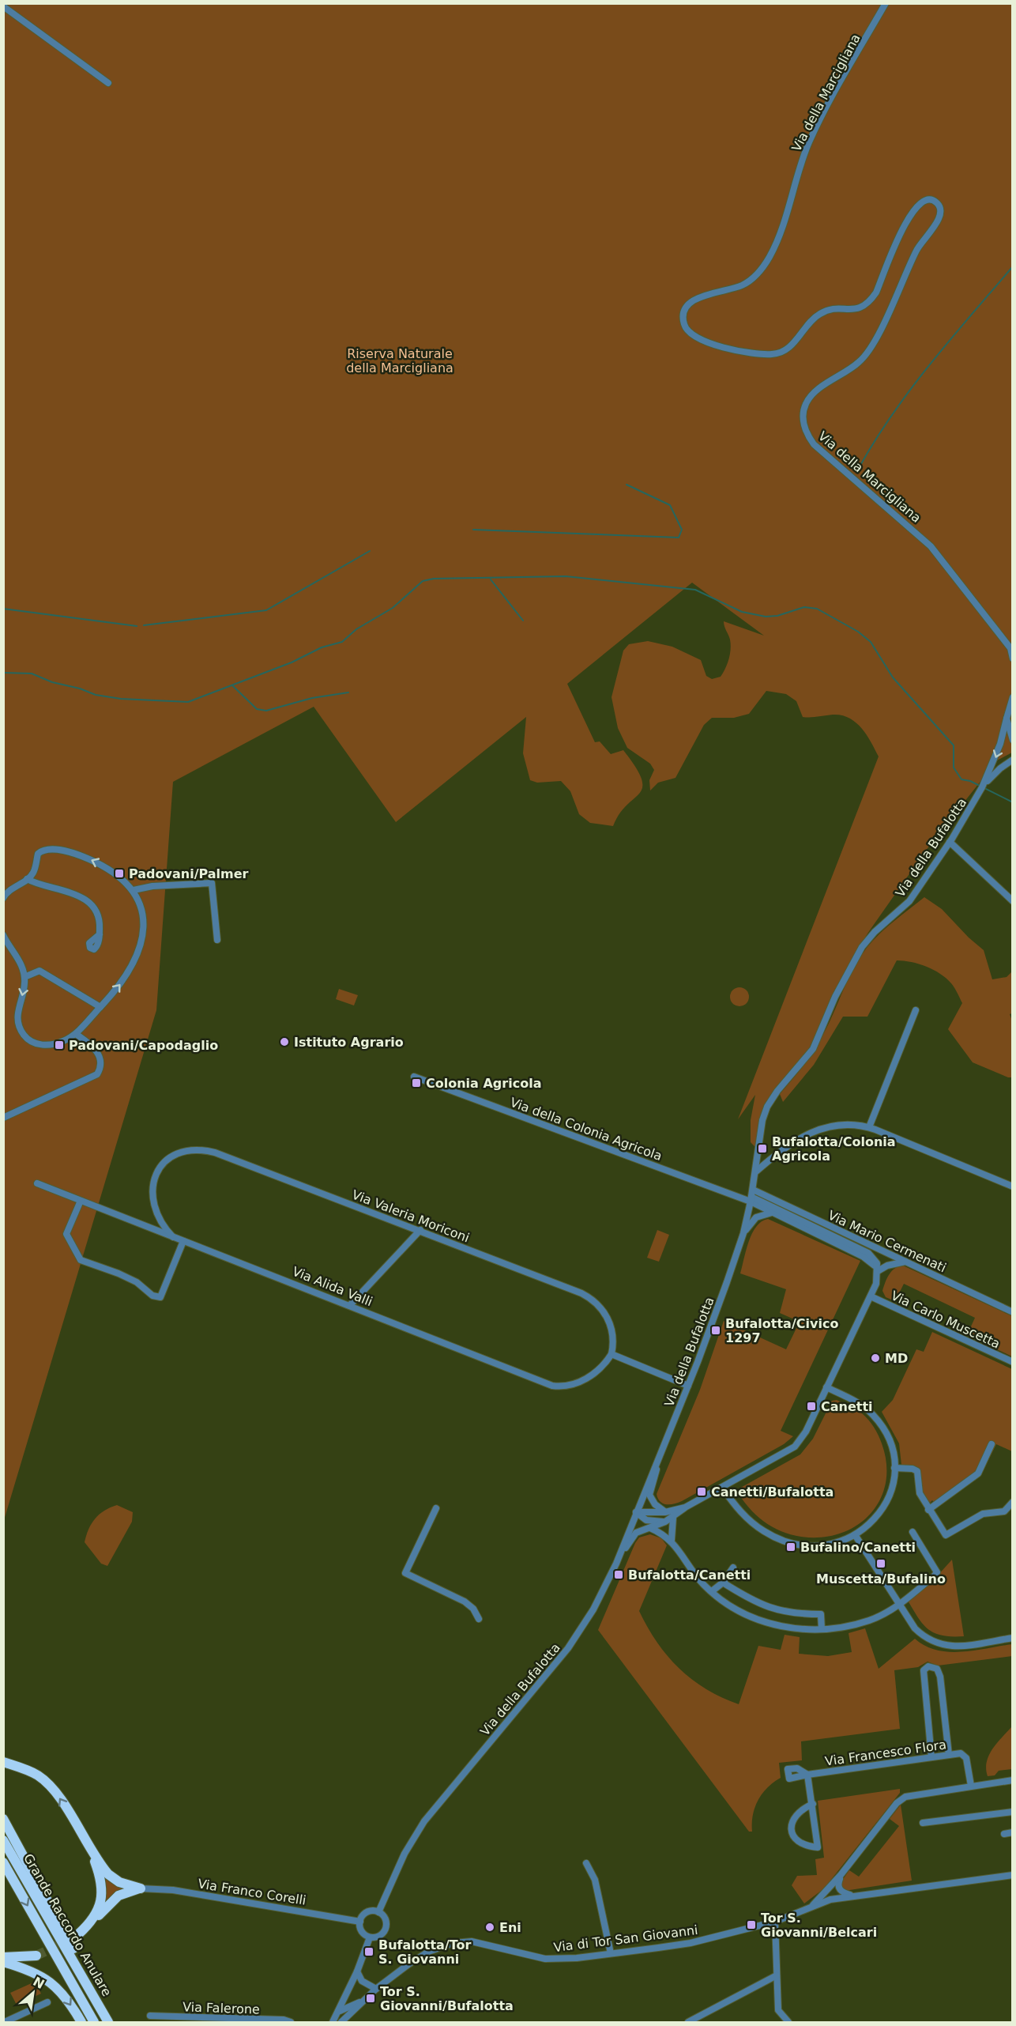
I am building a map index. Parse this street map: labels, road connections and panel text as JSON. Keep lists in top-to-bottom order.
{
  "streets": {
    "highway": ["Grande Raccordo Anulare"],
    "street": [
      "Via della Marcigliana",
      "Via della Bufalotta",
      "Via della Colonia Agricola",
      "Via Valeria Moriconi",
      "Via Mario Cermenati",
      "Via Alida Valli",
      "Via Carlo Muscetta",
      "Via Francesco Flora",
      "Via Franco Corelli",
      "Via di Tor San Giovanni",
      "Via Falerone"
    ]
  },
  "crossings": [
    ["Via della Bufalotta", "Via della Colonia Agricola"],
    ["Via della Bufalotta", "Via Mario Cermenati"],
    ["Via della Bufalotta", "Via Franco Corelli"],
    ["Via Valeria Moriconi", "Via Alida Valli"]
  ],
  "parks": ["Riserva Naturale della Marcigliana"],
  "places": {
    "transit": [
      "Padovani/Palmer",
      "Padovani/Capodaglio",
      "Colonia Agricola",
      "Bufalotta/Colonia Agricola",
      "Bufalotta/Civico 1297",
      "Canetti",
      "Canetti/Bufalotta",
      "Bufalino/Canetti",
      "Muscetta/Bufalino",
      "Bufalotta/Canetti",
      "Tor S. Giovanni/Belcari",
      "Bufalotta/Tor S. Giovanni",
      "Tor S. Giovanni/Bufalotta"
    ],
    "other": ["Istituto Agrario", "MD", "Eni"]
  },
  "north": "top right"
}
